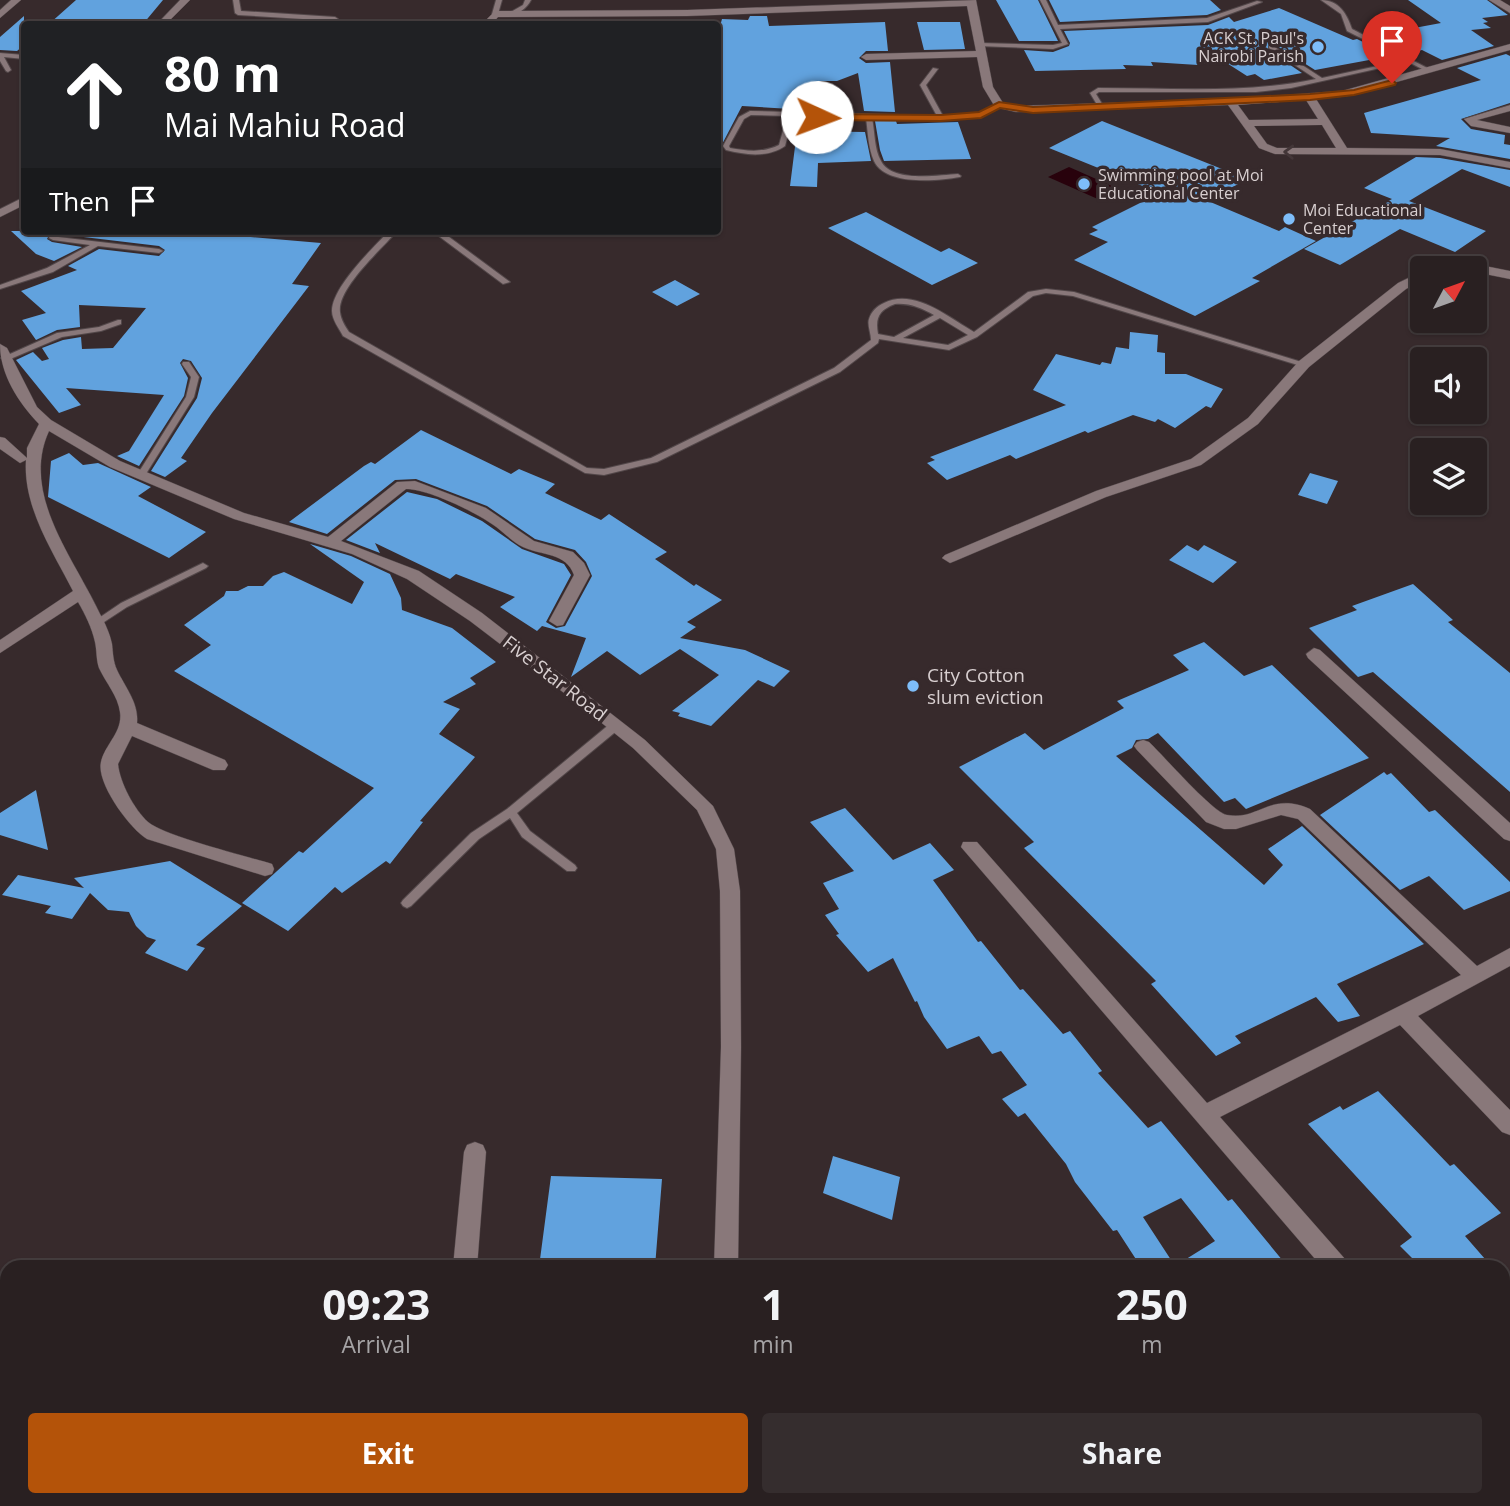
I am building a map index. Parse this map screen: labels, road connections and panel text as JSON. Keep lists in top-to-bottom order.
{
  "streets": {
    "street": ["Five Star Road"]
  },
  "places": [
    "ACK St. Paul's Nairobi Parish",
    "Swimming pool at Moi Educational Center",
    "Moi Educational Center",
    "City Cotton slum eviction"
  ],
  "north": "top right",
  "page": {
    "turn": ["80 m", "Mai Mahiu Road"],
    "then": "Then",
    "eta": [
      "09:23",
      "Arrival",
      "1",
      "min",
      "250",
      "m"
    ],
    "buttons": ["Exit", "Share"]
  }
}
